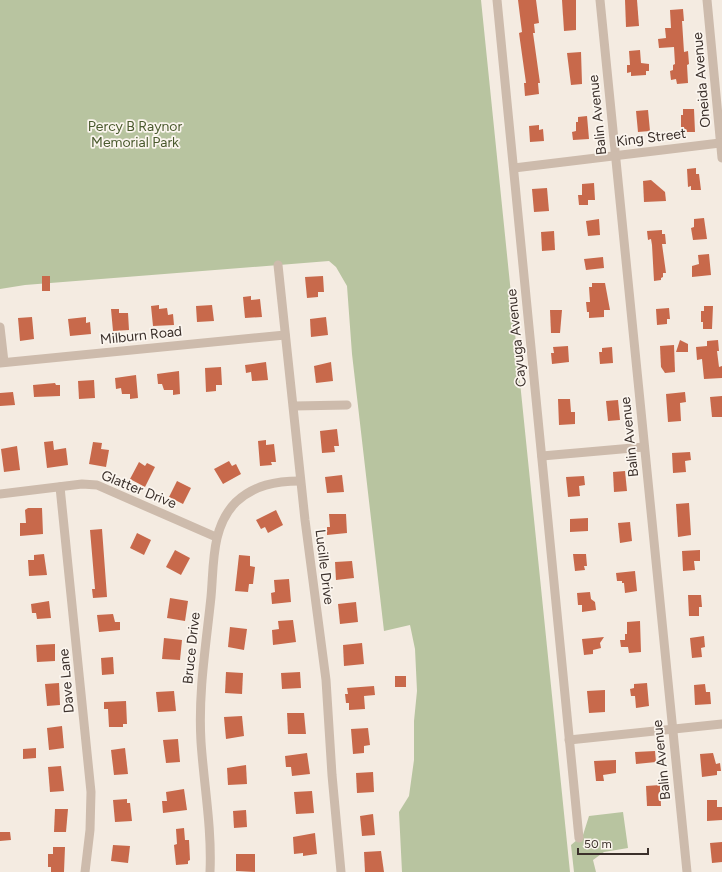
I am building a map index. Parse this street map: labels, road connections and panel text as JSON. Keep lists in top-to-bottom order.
{
  "streets": {
    "street": [
      "Oneida Avenue",
      "Balin Avenue",
      "King Street",
      "Milburn Road",
      "Cayuga Avenue",
      "Glatter Drive",
      "Lucille Drive",
      "Bruce Drive",
      "Dave Lane"
    ]
  },
  "crossings": [
    ["Oneida Avenue", "King Street"],
    ["Balin Avenue", "King Street"],
    ["King Street", "Cayuga Avenue"],
    ["Milburn Road", "Lucille Drive"],
    ["Glatter Drive", "Bruce Drive"],
    ["Glatter Drive", "Dave Lane"],
    ["Lucille Drive", "Bruce Drive"]
  ],
  "parks": ["Percy B Raynor Memorial Park"],
  "scale_bar": "50 m"
}
